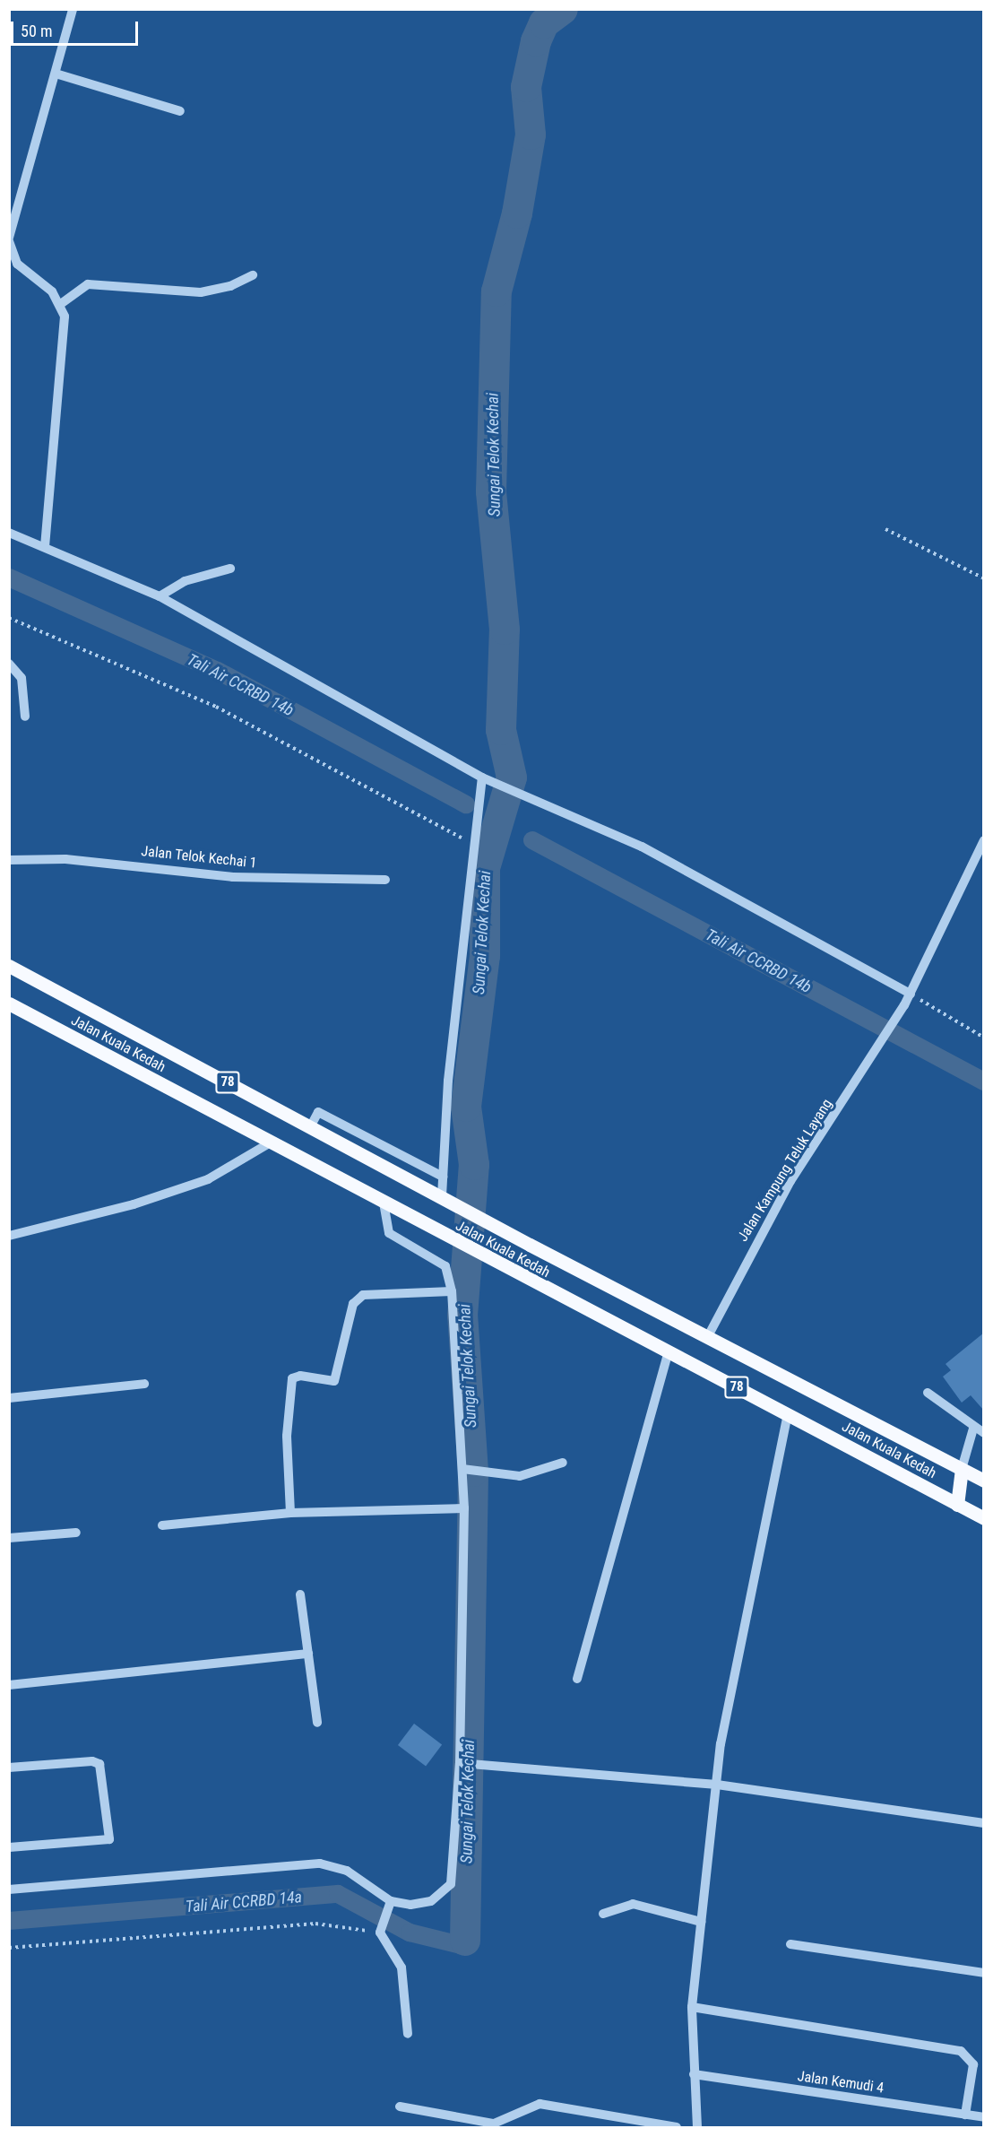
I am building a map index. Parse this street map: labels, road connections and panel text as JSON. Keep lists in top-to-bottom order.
{
  "streets": {
    "main road": ["Jalan Kuala Kedah", "78"],
    "street": ["Jalan Telok Kechai 1", "Jalan Kampung Teluk Layang", "Jalan Kemudi 4"]
  },
  "crossings": [
    ["Jalan Kuala Kedah", "Jalan Kampung Teluk Layang"]
  ],
  "water": ["Sungai Telok Kechai", "Tali Air CCRBD 14b", "Tali Air CCRBD 14a"],
  "scale_bar": "50 m"
}
